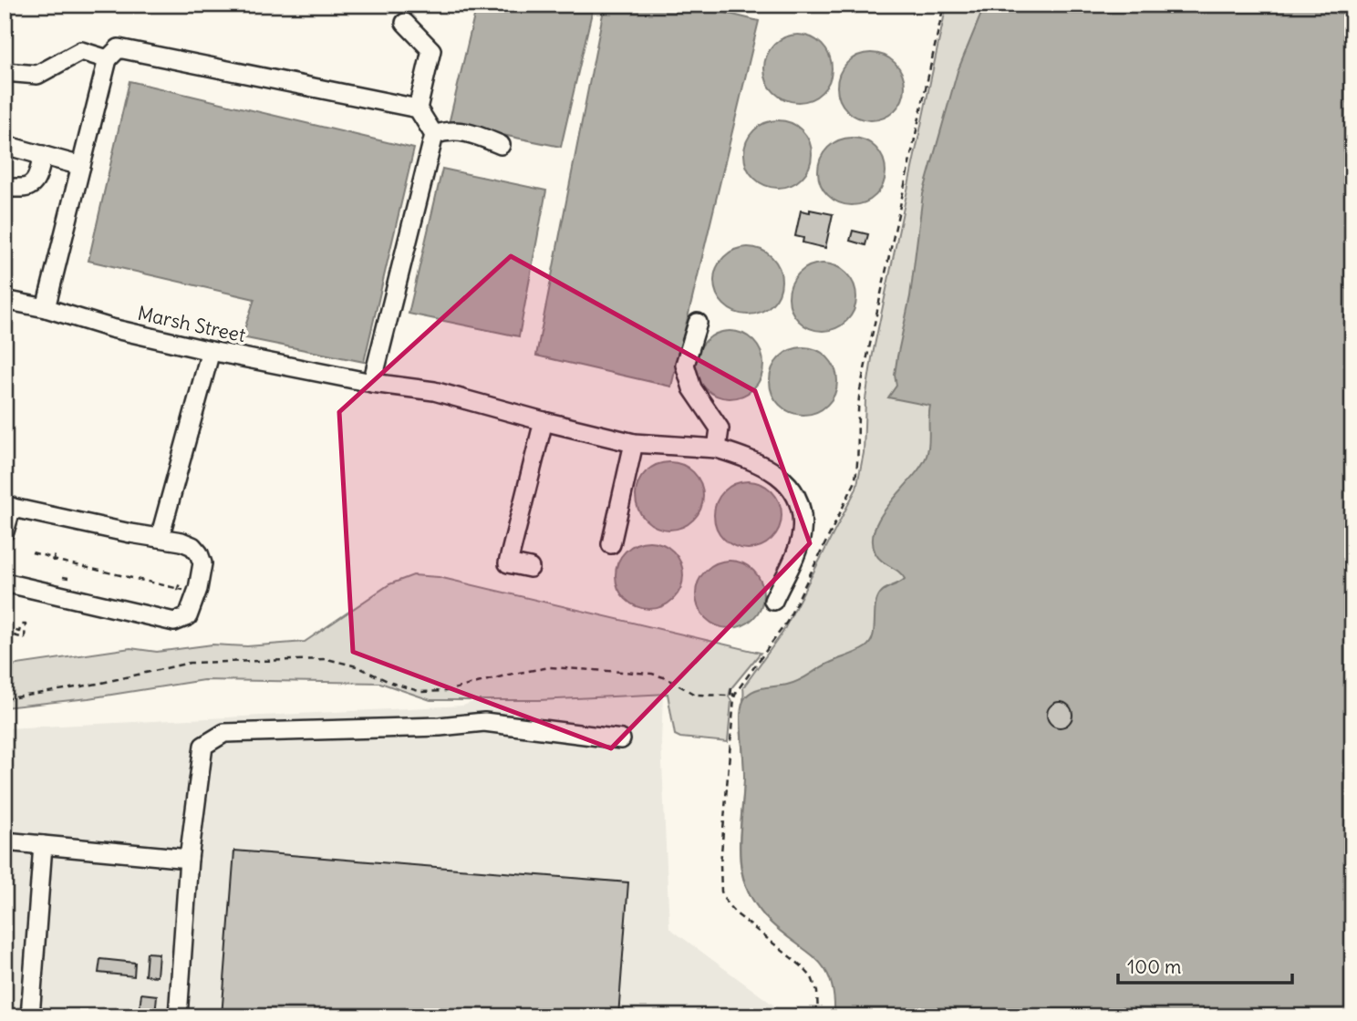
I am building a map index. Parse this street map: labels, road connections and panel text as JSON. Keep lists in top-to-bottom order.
{
  "streets": {
    "street": ["Marsh Street"]
  },
  "scale_bar": "100 m"
}
